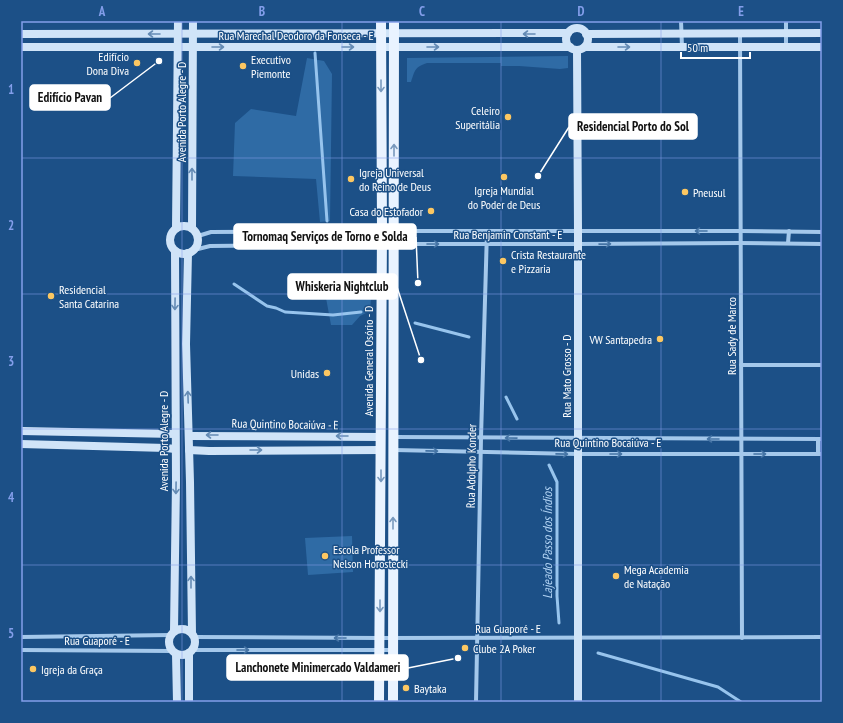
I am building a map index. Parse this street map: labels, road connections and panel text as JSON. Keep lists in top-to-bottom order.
{
  "streets": {
    "main road": ["Avenida General Osório - D"],
    "street": [
      "Rua Marechal Deodoro da Fonseca - E",
      "Avenida Porto Alegre - D",
      "Rua Benjamin Constant - E",
      "Rua Sady de Marco",
      "Rua Mato Grosso - D",
      "Rua Quintino Bocaiúva - E",
      "Rua Adolpho Konder",
      "Rua Guaporé - E"
    ]
  },
  "crossings": [
    ["Rua Marechal Deodoro da Fonseca - E", "Avenida Porto Alegre - D"],
    ["Rua Marechal Deodoro da Fonseca - E", "Rua Sady de Marco"],
    ["Rua Marechal Deodoro da Fonseca - E", "Avenida General Osório - D"],
    ["Rua Marechal Deodoro da Fonseca - E", "Rua Mato Grosso - D"],
    ["Avenida Porto Alegre - D", "Rua Benjamin Constant - E"],
    ["Avenida Porto Alegre - D", "Rua Quintino Bocaiúva - E"],
    ["Avenida Porto Alegre - D", "Rua Guaporé - E"],
    ["Rua Benjamin Constant - E", "Rua Sady de Marco"],
    ["Rua Benjamin Constant - E", "Avenida General Osório - D"],
    ["Rua Benjamin Constant - E", "Rua Mato Grosso - D"],
    ["Rua Benjamin Constant - E", "Rua Adolpho Konder"],
    ["Rua Sady de Marco", "Rua Quintino Bocaiúva - E"],
    ["Rua Sady de Marco", "Rua Guaporé - E"],
    ["Avenida General Osório - D", "Rua Quintino Bocaiúva - E"],
    ["Avenida General Osório - D", "Rua Guaporé - E"],
    ["Rua Mato Grosso - D", "Rua Quintino Bocaiúva - E"],
    ["Rua Mato Grosso - D", "Rua Guaporé - E"],
    ["Rua Quintino Bocaiúva - E", "Rua Adolpho Konder"],
    ["Rua Adolpho Konder", "Rua Guaporé - E"]
  ],
  "water": ["Lajeado Passo dos Índios"],
  "places": [
    "Edifício Pavan",
    "Edifício Dona Diva",
    "Executivo Piemonte",
    "Celeiro Superitália",
    "Residencial Porto do Sol",
    "Igreja Mundial do Poder de Deus",
    "Igreja Universal do Reino de Deus",
    "Pneusul",
    "Casa do Estofador",
    "Crista Restaurante e Pizzaria",
    "Tornomaq Serviços de Torno e Solda",
    "Residencial Santa Catarina",
    "VW Santapedra",
    "Whiskeria Nightclub",
    "Unidas",
    "Escola Professor Nelson Horostecki",
    "Mega Academia de Natação",
    "Clube 2A Poker",
    "Lanchonete Minimercado Valdameri",
    "Igreja da Graça",
    "Baytaka"
  ],
  "scale_bar": "50 m",
  "grid": {
    "columns": [
      "A",
      "B",
      "C",
      "D",
      "E"
    ],
    "rows": [
      "1",
      "2",
      "3",
      "4",
      "5"
    ]
  }
}
